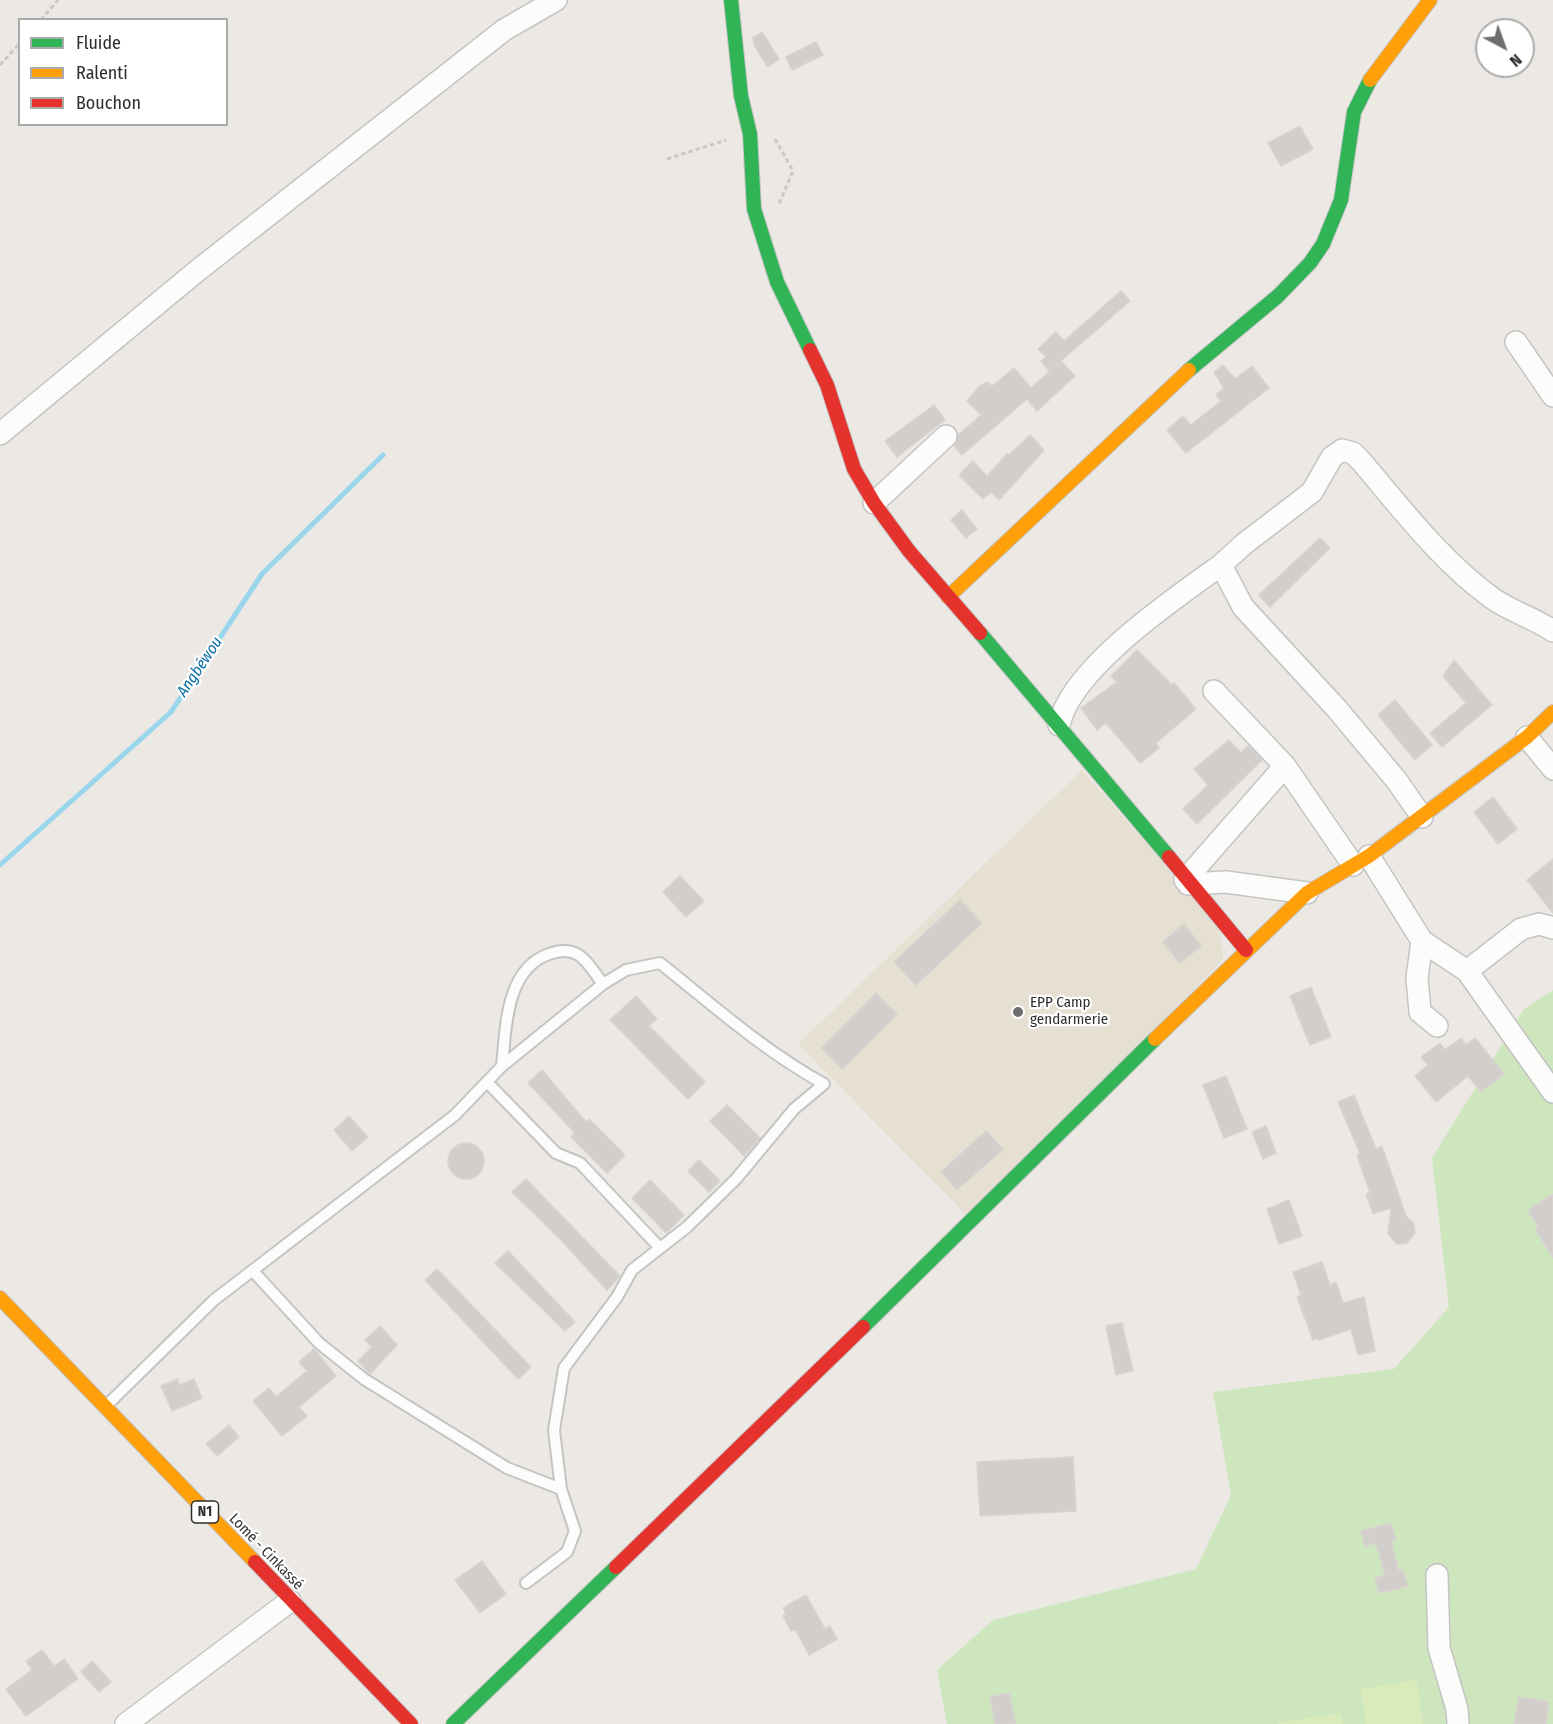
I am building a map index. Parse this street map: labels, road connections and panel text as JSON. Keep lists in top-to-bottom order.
{
  "streets": {
    "main road": ["N1", "Lomé - Cinkassé"]
  },
  "water": ["Angbéwou"],
  "places": ["EPP Camp gendarmerie"],
  "legend": ["Fluide", "Ralenti", "Bouchon"],
  "north": "bottom right"
}
